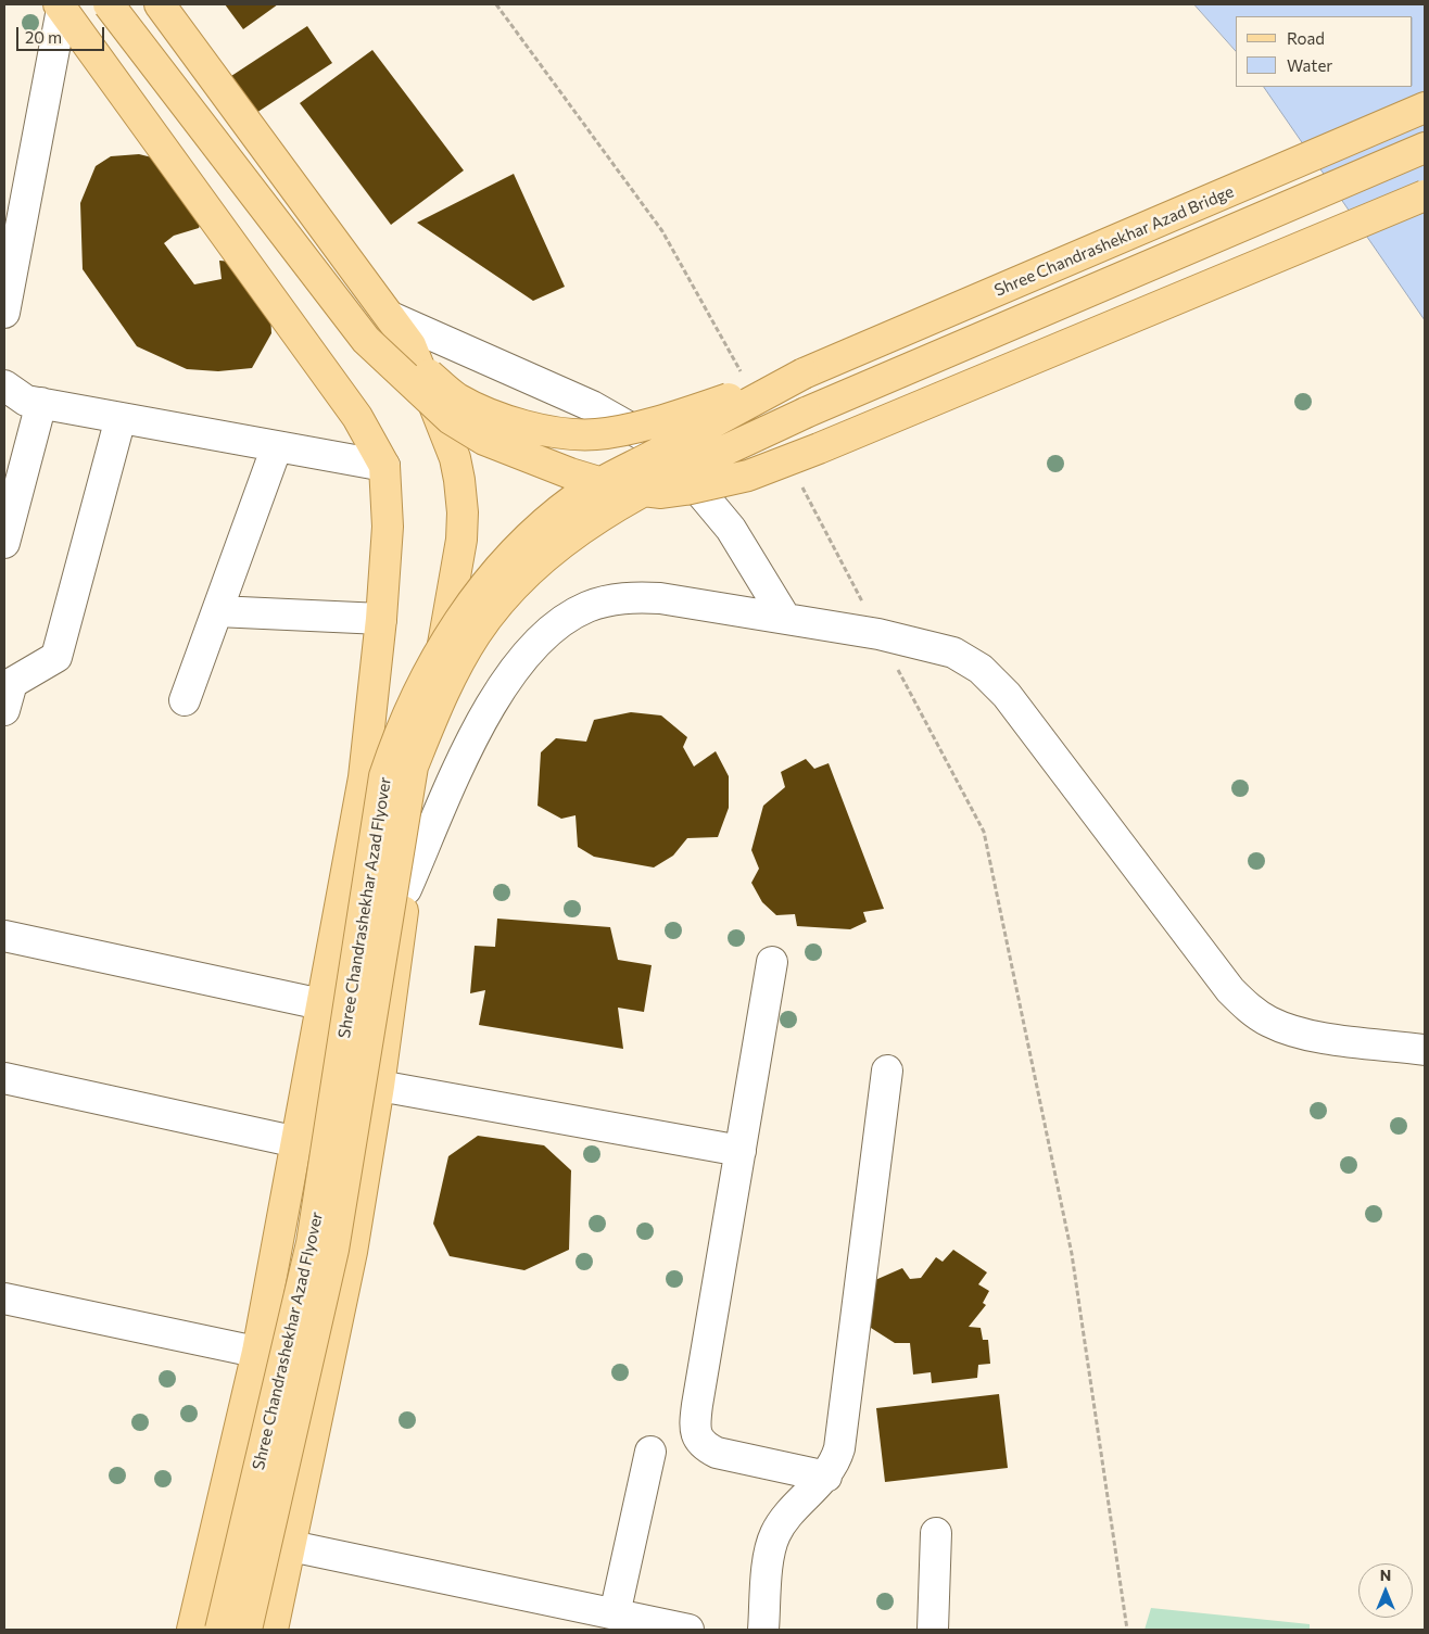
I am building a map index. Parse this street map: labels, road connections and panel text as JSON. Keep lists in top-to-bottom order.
{
  "streets": {
    "main road": ["Shree Chandrashekhar Azad Bridge", "Shree Chandrashekhar Azad Flyover"]
  },
  "crossings": [
    ["Shree Chandrashekhar Azad Bridge", "Shree Chandrashekhar Azad Flyover"]
  ],
  "legend": ["Road", "Water"],
  "scale_bar": "20 m",
  "north": "top"
}
